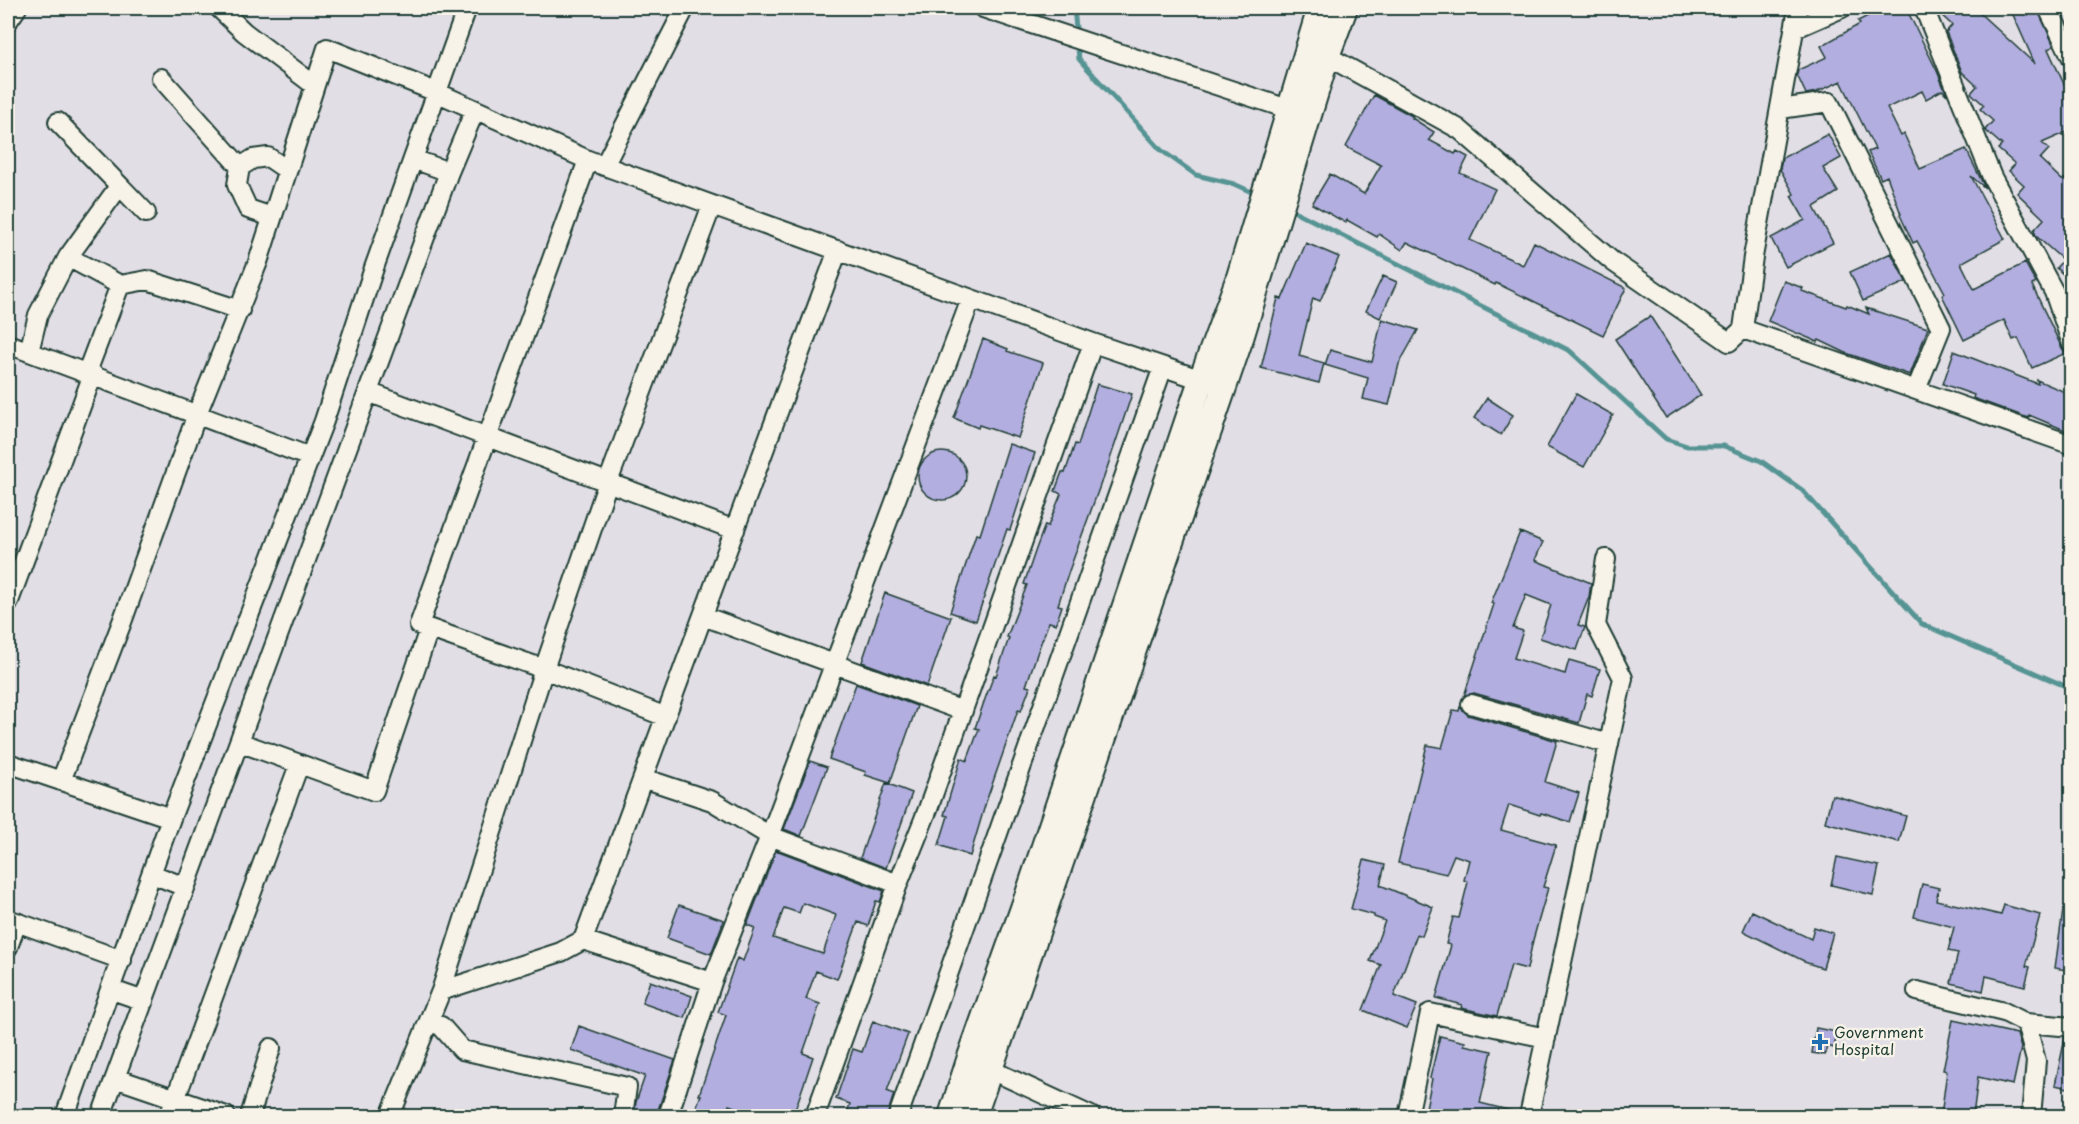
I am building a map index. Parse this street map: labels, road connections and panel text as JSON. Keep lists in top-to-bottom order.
{
  "places": {
    "health": ["Government Hospital"]
  }
}
